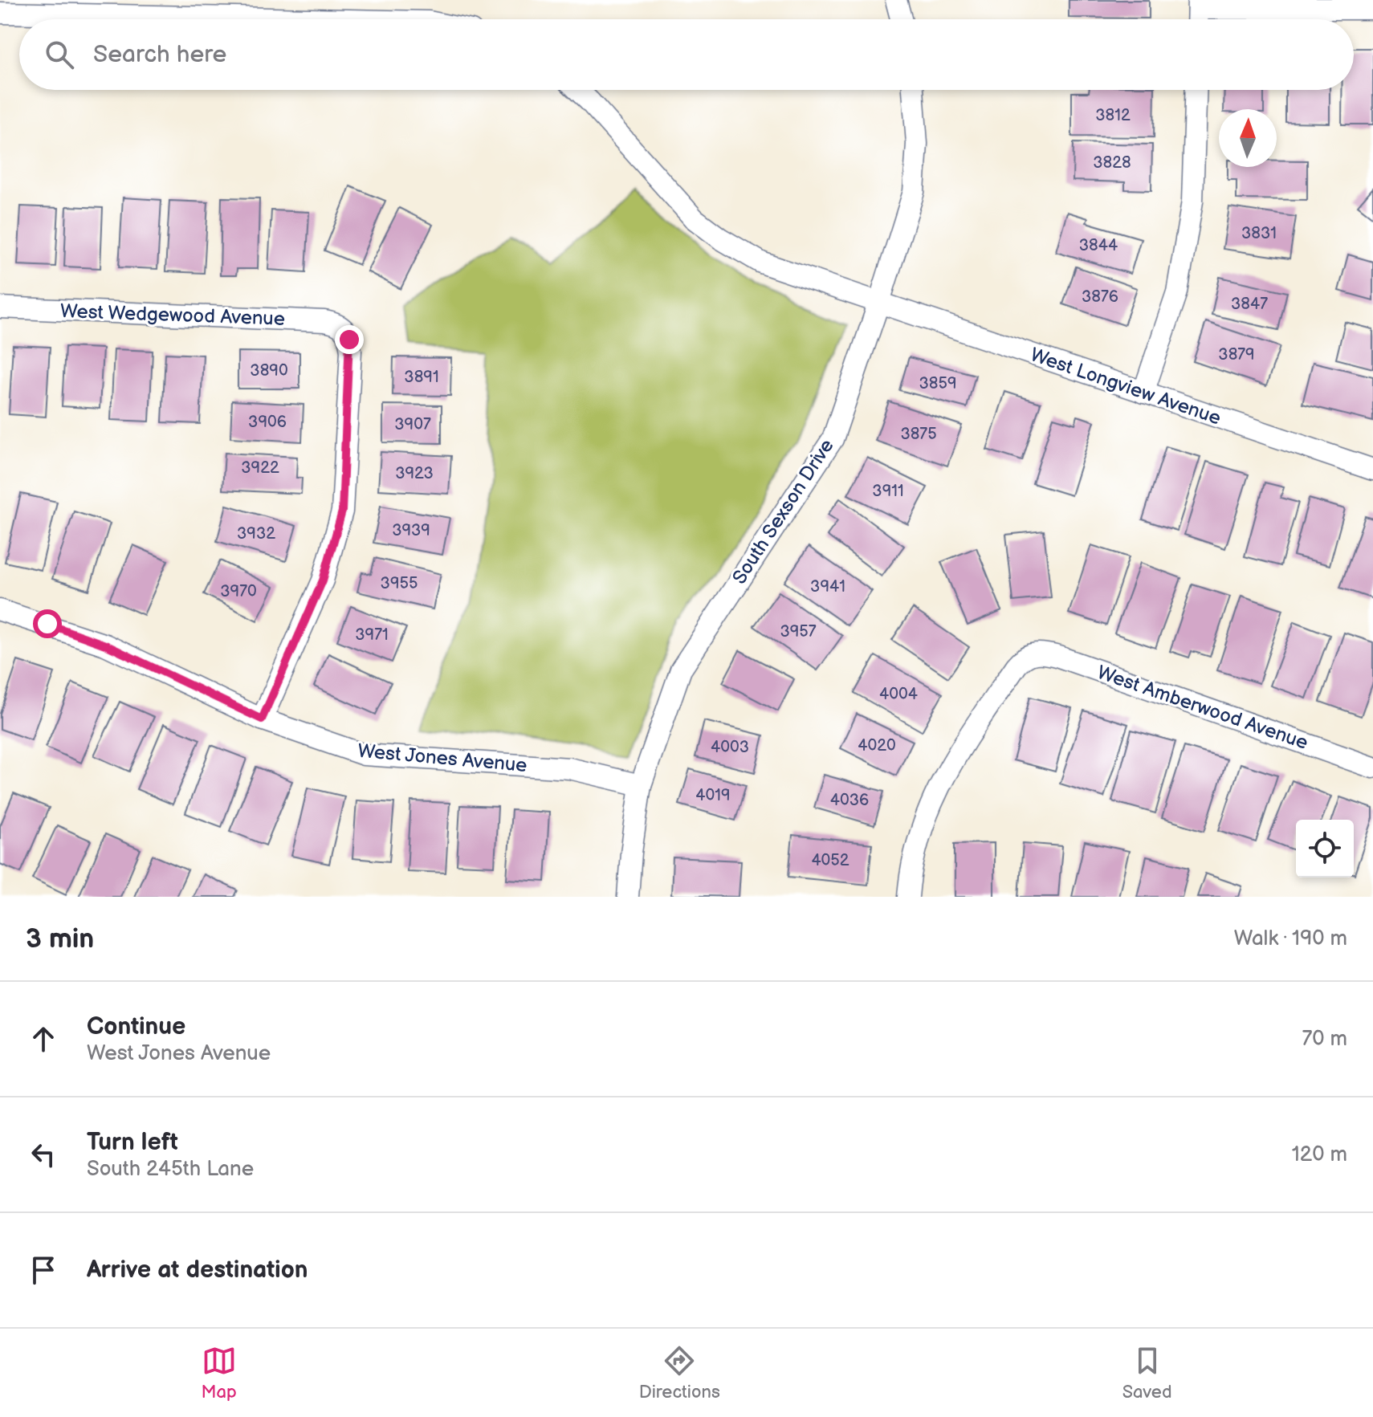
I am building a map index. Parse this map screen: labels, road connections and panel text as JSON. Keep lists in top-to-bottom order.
{
  "streets": {
    "street": [
      "West Wedgewood Avenue",
      "West Longview Avenue",
      "South Sexson Drive",
      "West Amberwood Avenue",
      "West Jones Avenue"
    ]
  },
  "crossings": [
    ["West Wedgewood Avenue", "West Jones Avenue"],
    ["West Longview Avenue", "South Sexson Drive"],
    ["South Sexson Drive", "West Jones Avenue"]
  ],
  "house_numbers": [
    "3812",
    "3828",
    "3831",
    "3844",
    "3876",
    "3847",
    "3879",
    "3890",
    "3891",
    "3859",
    "3906",
    "3907",
    "3875",
    "3922",
    "3923",
    "3911",
    "3939",
    "3932",
    "3955",
    "3941",
    "3970",
    "3957",
    "3971",
    "4004",
    "4020",
    "4003",
    "4019",
    "4036",
    "4052"
  ],
  "north": "top",
  "page": {
    "search": "Search here",
    "heading": ["3 min", "Walk · 190 m"],
    "list": [
      ["Continue", "West Jones Avenue", "70 m"],
      ["Turn left", "South 245th Lane", "120 m"],
      "Arrive at destination"
    ],
    "nav": ["Map", "Directions", "Saved"]
  }
}
